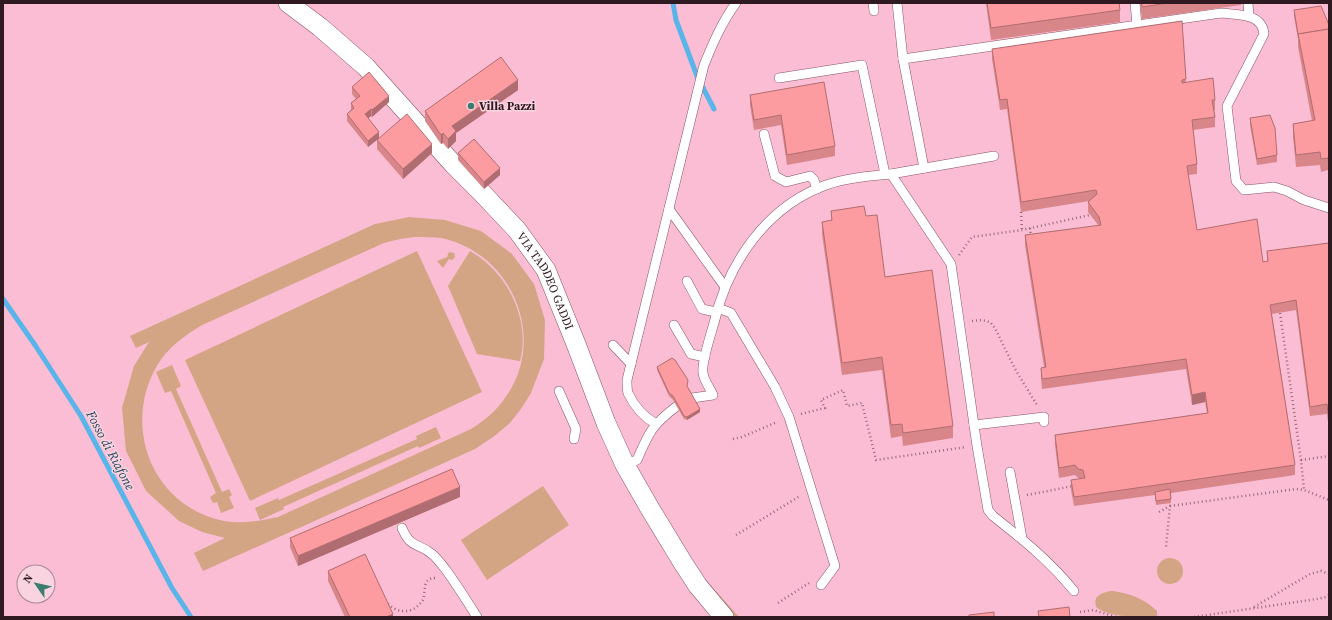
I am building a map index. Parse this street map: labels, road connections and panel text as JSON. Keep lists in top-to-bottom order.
{
  "streets": {
    "street": ["VIA TADDEO GADDI"]
  },
  "water": ["Fosso di Riafone"],
  "places": ["Villa Pazzi"],
  "north": "top left"
}
